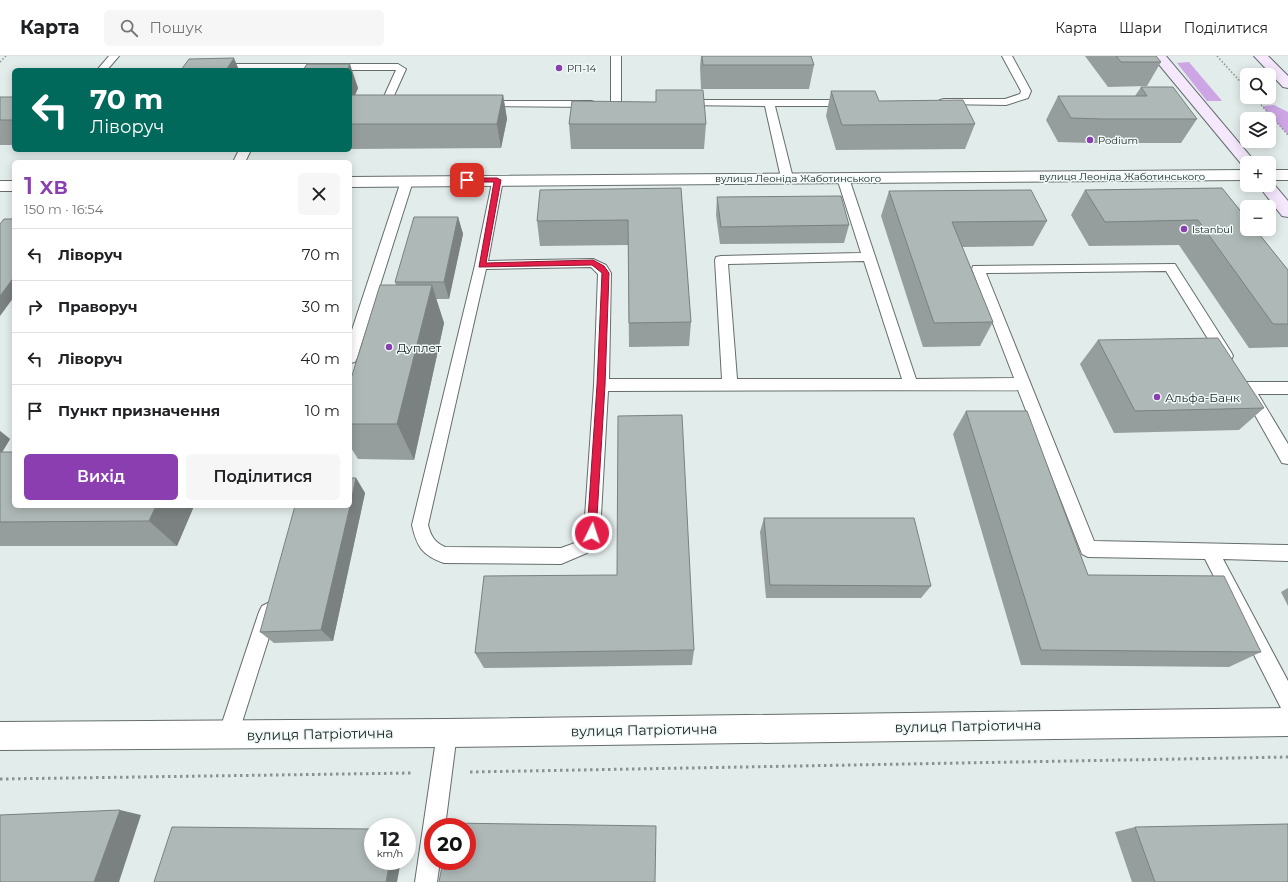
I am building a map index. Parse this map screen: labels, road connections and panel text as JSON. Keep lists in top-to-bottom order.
{
  "streets": {
    "street": ["вулиця Леоніда Жаботинського", "вулиця Патріотична"]
  },
  "places": [
    "РП-14",
    "Podium",
    "Istanbul",
    "Дуплет",
    "Альфа-Банк"
  ],
  "page": {
    "header": "Карта",
    "search": "Пошук",
    "nav": ["Карта", "Шари", "Поділитися"],
    "map_buttons": ["+", "−"],
    "turn": ["70 m", "Ліворуч"],
    "heading": ["1 хв", "150 m · 16:54"],
    "list": [
      {
        "name": "Ліворуч",
        "value": "70 m"
      },
      {
        "name": "Праворуч",
        "value": "30 m"
      },
      {
        "name": "Ліворуч",
        "value": "40 m"
      },
      {
        "name": "Пункт призначення",
        "value": "10 m"
      }
    ],
    "buttons": ["Вихід", "Поділитися"],
    "speed": "12 km/h",
    "limit": "20"
  }
}
